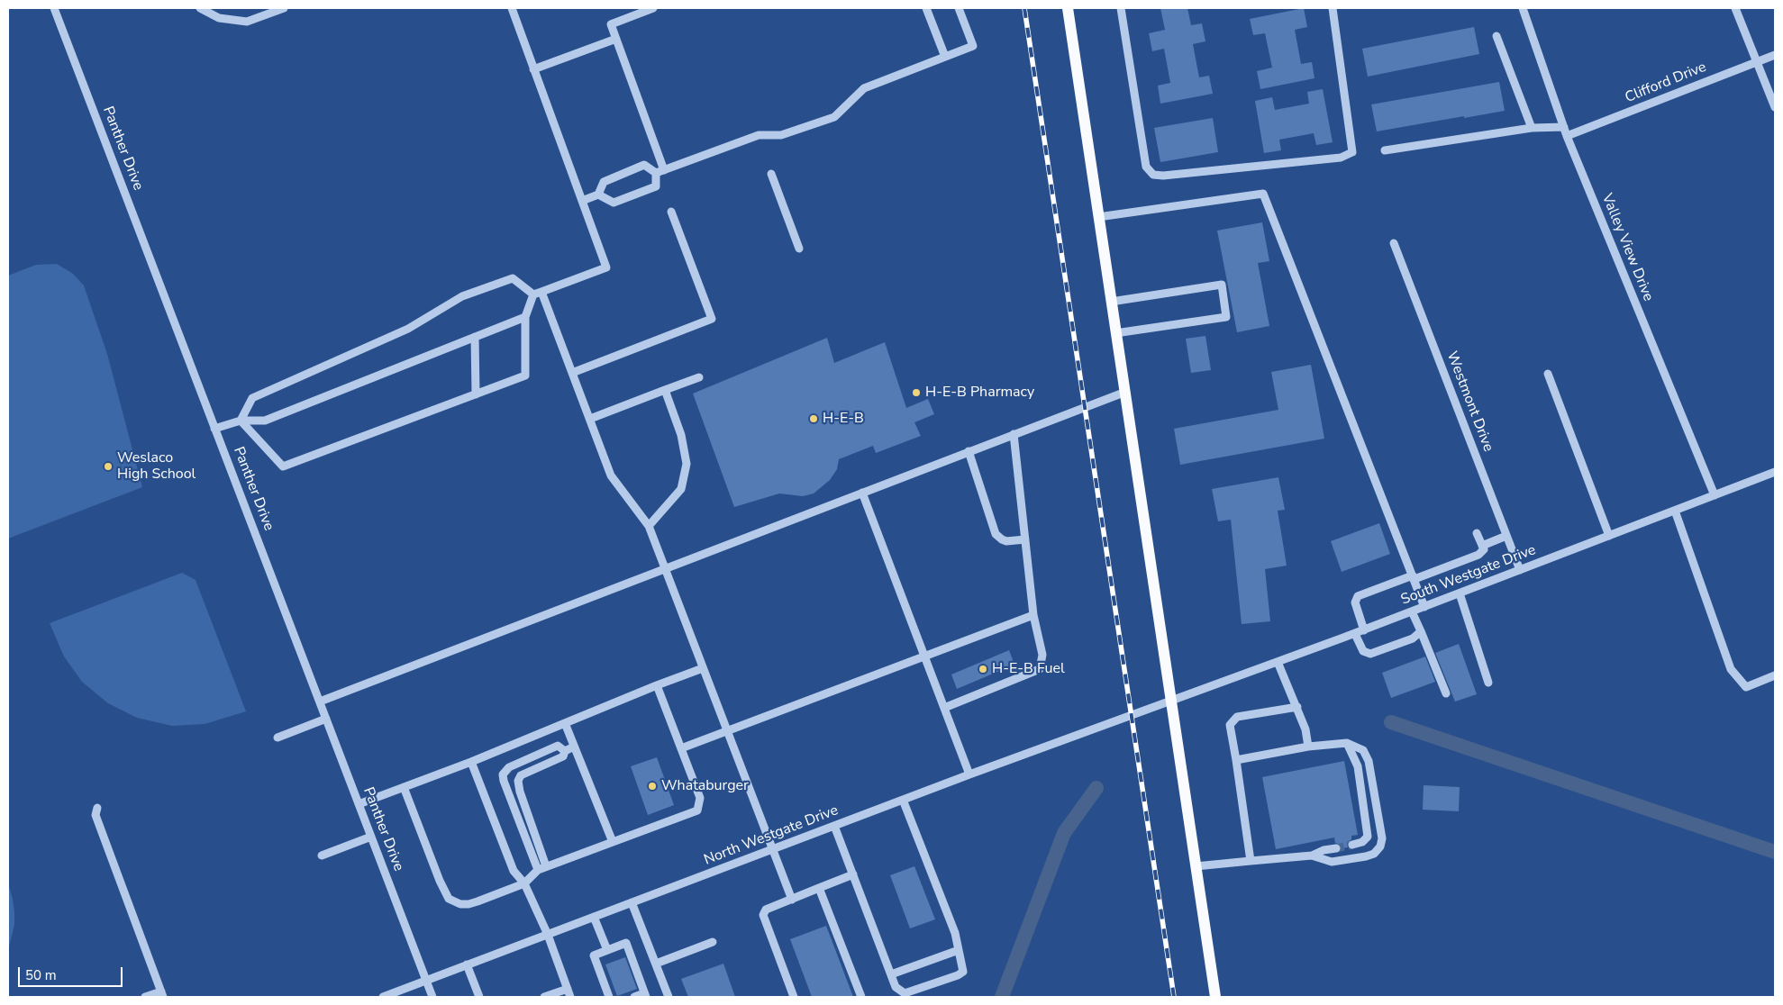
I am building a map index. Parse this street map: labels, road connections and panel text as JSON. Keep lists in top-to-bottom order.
{
  "streets": {
    "street": [
      "Clifford Drive",
      "Panther Drive",
      "Valley View Drive",
      "Westmont Drive",
      "South Westgate Drive",
      "North Westgate Drive"
    ]
  },
  "crossings": [
    ["Clifford Drive", "Valley View Drive"],
    ["Panther Drive", "North Westgate Drive"],
    ["Valley View Drive", "South Westgate Drive"],
    ["Westmont Drive", "South Westgate Drive"],
    ["South Westgate Drive", "North Westgate Drive"]
  ],
  "places": [
    "H-E-B Pharmacy",
    "H-E-B",
    "Weslaco High School",
    "H-E-B Fuel",
    "Whataburger"
  ],
  "scale_bar": "50 m"
}
